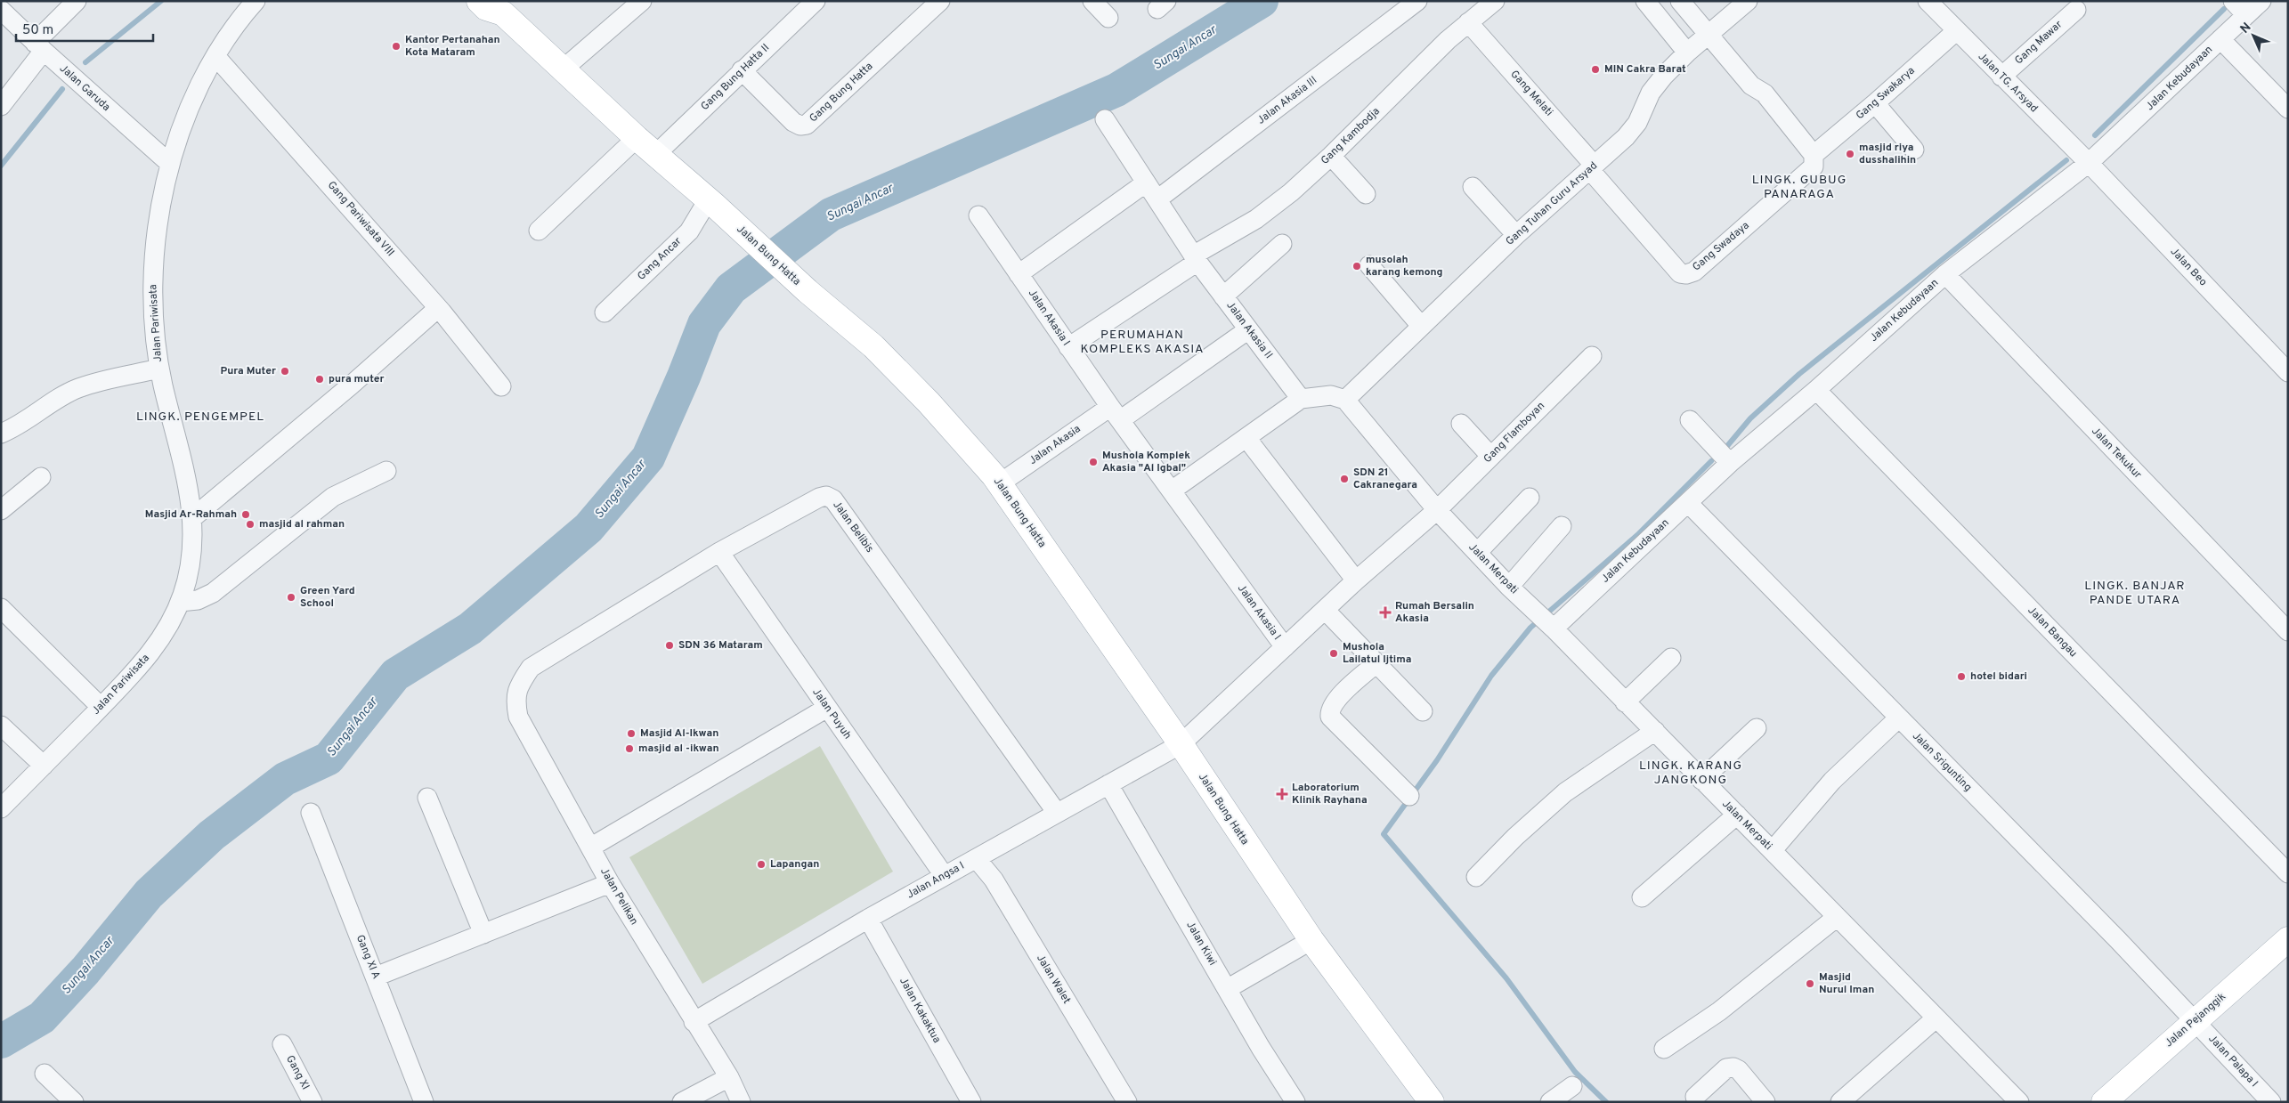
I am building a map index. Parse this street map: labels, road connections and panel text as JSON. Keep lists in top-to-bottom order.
{
  "streets": {
    "main road": ["Jalan Bung Hatta", "Jalan Pejanggik"],
    "street": [
      "Gang Mawar",
      "Gang Bung Hatta II",
      "Jalan Kebudayaan",
      "Jalan TG. Arsyad",
      "Jalan Garuda",
      "Gang Bung Hatta",
      "Gang Melati",
      "Gang Swakarya",
      "Jalan Akasia III",
      "Gang Kambodja",
      "Gang Tuhan Guru Arsyad",
      "Gang Pariwisata VIII",
      "Gang Swadaya",
      "Gang Ancar",
      "Jalan Beo",
      "Jalan Akasia I",
      "Jalan Pariwisata",
      "Jalan Akasia II",
      "Gang Flamboyan",
      "Jalan Akasia",
      "Jalan Tekukur",
      "Jalan Belibis",
      "Jalan Merpati",
      "Jalan Bangau",
      "Jalan Puyuh",
      "Jalan Srigunting",
      "Jalan Angsa I",
      "Jalan Pelikan",
      "Jalan Kiwi",
      "Gang XI A",
      "Jalan Walet",
      "Jalan Kakaktua",
      "Jalan Palapa I",
      "Gang XI"
    ]
  },
  "crossings": [
    ["Gang Mawar", "Jalan TG. Arsyad"],
    ["Gang Bung Hatta II", "Gang Bung Hatta"],
    ["Gang Bung Hatta II", "Jalan Bung Hatta"],
    ["Jalan Kebudayaan", "Jalan TG. Arsyad"],
    ["Jalan Kebudayaan", "Jalan Beo"],
    ["Jalan Kebudayaan", "Jalan Tekukur"],
    ["Jalan Kebudayaan", "Jalan Merpati"],
    ["Jalan Kebudayaan", "Jalan Bangau"],
    ["Jalan Kebudayaan", "Jalan Srigunting"],
    ["Jalan TG. Arsyad", "Gang Swakarya"],
    ["Jalan TG. Arsyad", "Jalan Beo"],
    ["Jalan Garuda", "Jalan Pariwisata"],
    ["Gang Melati", "Gang Kambodja"],
    ["Gang Melati", "Gang Tuhan Guru Arsyad"],
    ["Gang Melati", "Gang Swadaya"],
    ["Gang Swakarya", "Gang Swadaya"],
    ["Jalan Akasia III", "Jalan Akasia II"],
    ["Gang Kambodja", "Jalan Akasia II"],
    ["Gang Tuhan Guru Arsyad", "Gang Swadaya"],
    ["Gang Tuhan Guru Arsyad", "Jalan Merpati"],
    ["Gang Pariwisata VIII", "Jalan Pariwisata"],
    ["Jalan Bung Hatta", "Gang Ancar"],
    ["Jalan Bung Hatta", "Jalan Akasia"],
    ["Jalan Bung Hatta", "Jalan Angsa I"],
    ["Jalan Akasia I", "Jalan Akasia"],
    ["Gang Flamboyan", "Jalan Merpati"],
    ["Jalan Belibis", "Jalan Puyuh"],
    ["Jalan Belibis", "Jalan Angsa I"],
    ["Jalan Belibis", "Jalan Pelikan"],
    ["Jalan Puyuh", "Jalan Angsa I"],
    ["Jalan Srigunting", "Jalan Pejanggik"],
    ["Jalan Srigunting", "Jalan Palapa I"],
    ["Jalan Angsa I", "Jalan Pelikan"],
    ["Jalan Angsa I", "Jalan Kiwi"],
    ["Jalan Angsa I", "Jalan Walet"],
    ["Jalan Angsa I", "Jalan Kakaktua"],
    ["Jalan Pejanggik", "Jalan Palapa I"]
  ],
  "districts": [
    "LINGK. GUBUG PANARAGA",
    "PERUMAHAN KOMPLEKS AKASIA",
    "LINGK. PENGEMPEL",
    "LINGK. BANJAR PANDE UTARA",
    "LINGK. KARANG JANGKONG"
  ],
  "water": ["Sungai Ancar"],
  "places": {
    "other": [
      "Kantor Pertanahan Kota Mataram",
      "MIN Cakra Barat",
      "masjid riya dusshalihin",
      "musolah karang kemong",
      "Pura Muter",
      "pura muter",
      "Mushola Komplek Akasia \"Al Igbal\"",
      "SDN 21 Cakranegara",
      "Masjid Ar-Rahmah",
      "masjid al rahman",
      "Green Yard School",
      "SDN 36 Mataram",
      "Mushola Lailatul Ijtima",
      "hotel bidari",
      "Masjid Al-Ikwan",
      "masjid al -ikwan",
      "Lapangan",
      "Masjid Nurul Iman"
    ],
    "health": ["Rumah Bersalin Akasia", "Laboratorium Klinik Rayhana"]
  },
  "scale_bar": "50 m",
  "north": "top left"
}
